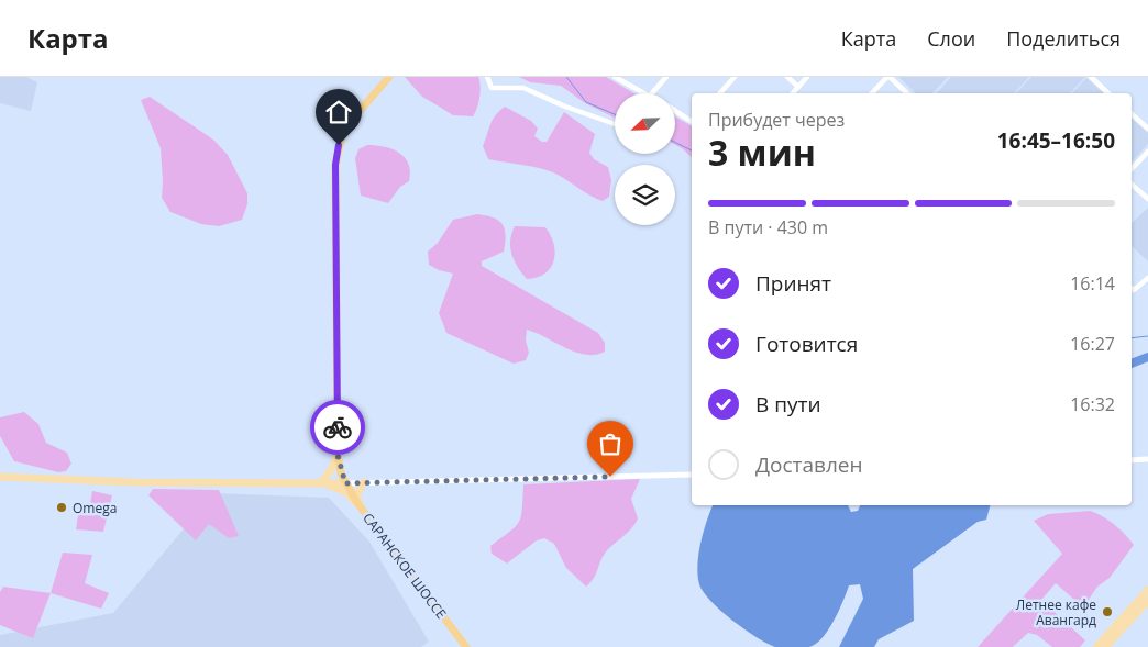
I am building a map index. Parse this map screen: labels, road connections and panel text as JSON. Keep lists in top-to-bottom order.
{
  "streets": {
    "highway": ["САРАНСКОЕ ШОССЕ"]
  },
  "places": ["Omega", "Летнее кафе Авангард"],
  "north": "bottom left",
  "page": {
    "header": "Карта",
    "nav": ["Карта", "Слои", "Поделиться"],
    "heading": ["3 мин", "Прибудет через", "16:45–16:50"],
    "bar": "В пути · 430 m",
    "list": [
      ["Принят", "16:14"],
      ["Готовится", "16:27"],
      ["В пути", "16:32"],
      "Доставлен"
    ]
  }
}
